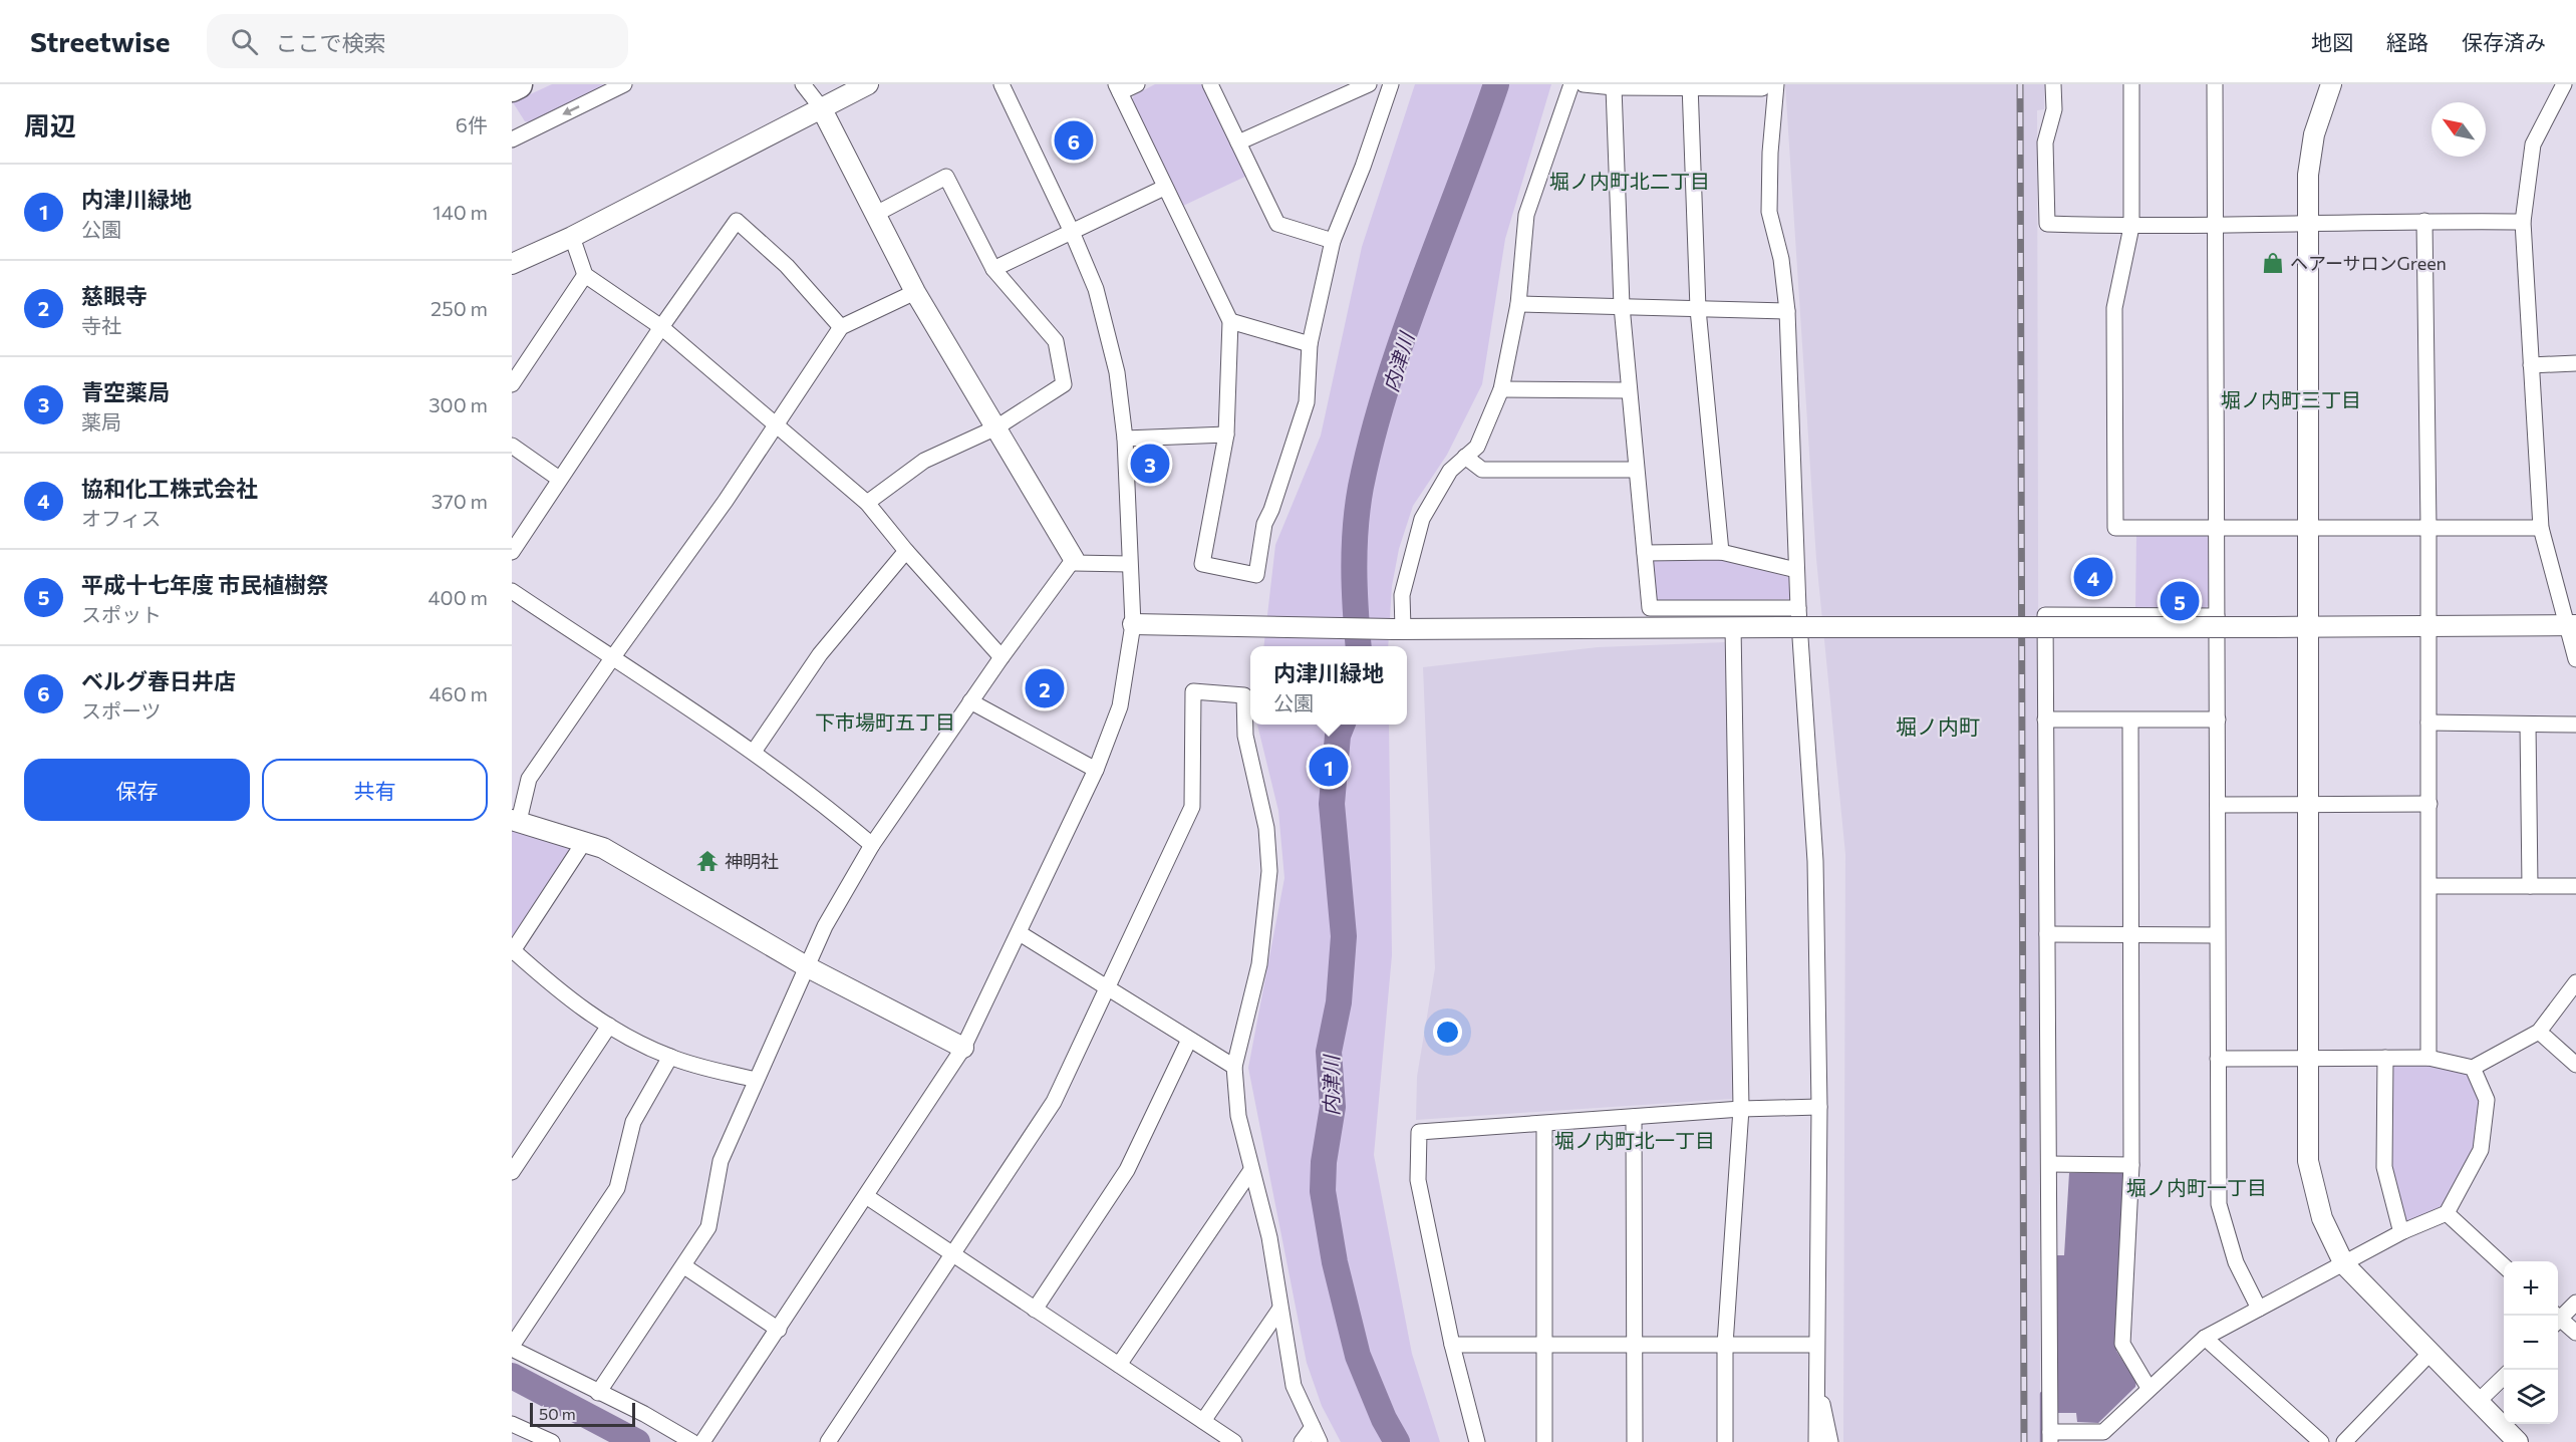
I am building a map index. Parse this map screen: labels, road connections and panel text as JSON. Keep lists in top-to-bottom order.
{
  "districts": [
    "堀ノ内町北二丁目",
    "堀ノ内町三丁目",
    "下市場町五丁目",
    "堀ノ内町",
    "堀ノ内町北一丁目",
    "堀ノ内町一丁目"
  ],
  "water": ["内津川"],
  "places": {
    "shop": ["ヘアーサロンGreen"],
    "temple": ["神明社"]
  },
  "scale_bar": "50 m",
  "north": "top left",
  "page": {
    "header": "Streetwise",
    "search": "ここで検索",
    "nav": ["地図", "経路", "保存済み"],
    "heading": ["周辺", "6件"],
    "pins": [
      "6",
      "3",
      "4",
      "5",
      "2",
      "1"
    ],
    "list": [
      {
        "mark": "1",
        "name": "内津川緑地",
        "note": "公園",
        "value": "140 m"
      },
      {
        "mark": "2",
        "name": "慈眼寺",
        "note": "寺社",
        "value": "250 m"
      },
      {
        "mark": "3",
        "name": "青空薬局",
        "note": "薬局",
        "value": "300 m"
      },
      {
        "mark": "4",
        "name": "協和化工株式会社",
        "note": "オフィス",
        "value": "370 m"
      },
      {
        "mark": "5",
        "name": "平成十七年度 市民植樹祭",
        "note": "スポット",
        "value": "400 m"
      },
      {
        "mark": "6",
        "name": "ベルグ春日井店",
        "note": "スポーツ",
        "value": "460 m"
      }
    ],
    "popup": ["内津川緑地", "公園"],
    "buttons": ["保存", "共有"],
    "map_buttons": ["+", "−"],
    "scale": "50 m"
  }
}
